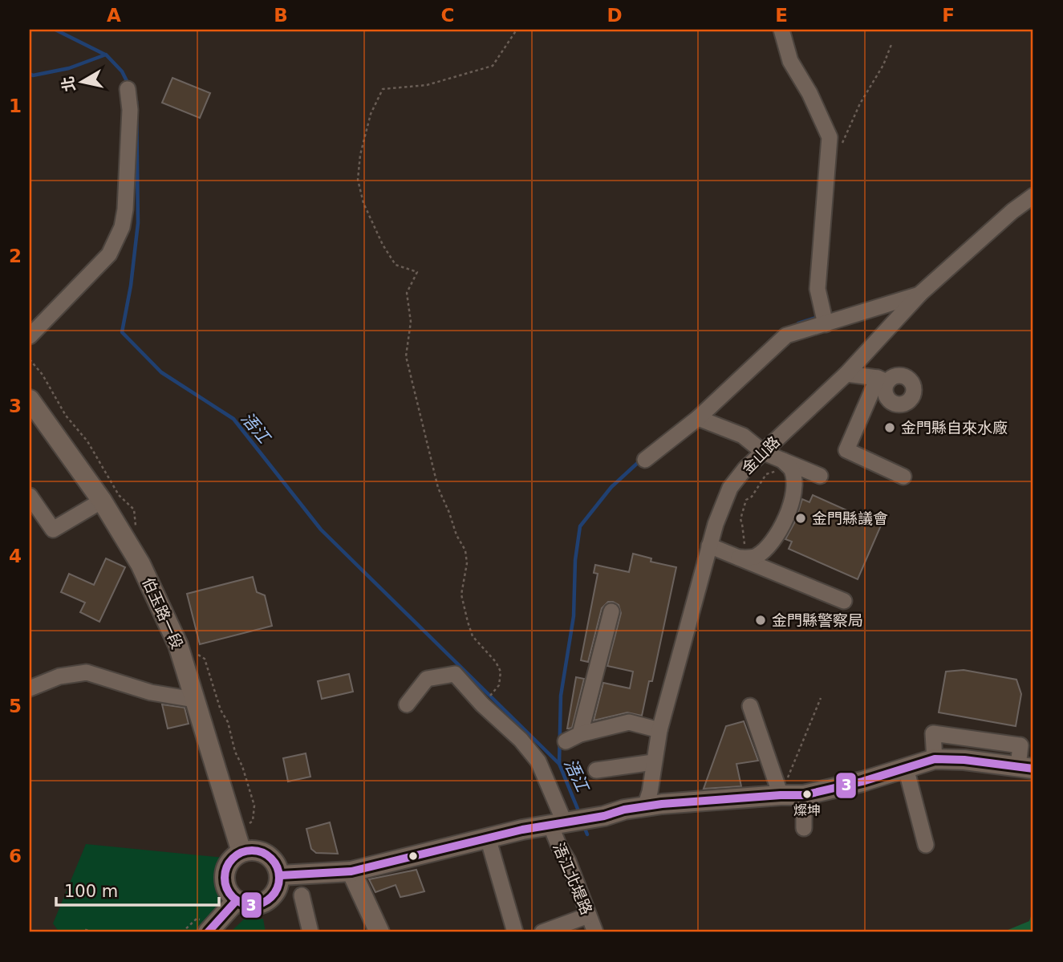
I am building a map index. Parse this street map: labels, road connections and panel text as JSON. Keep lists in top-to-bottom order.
{
  "streets": {
    "main road": ["伯玉路一段"],
    "street": ["金山路", "浯江北堤路"]
  },
  "water": ["浯江"],
  "places": [
    "金門縣自來水廠",
    "金門縣議會",
    "金門縣警察局",
    "燦坤"
  ],
  "lines": ["transit line 3"],
  "scale_bar": "100 m",
  "north": "left",
  "grid": {
    "columns": [
      "A",
      "B",
      "C",
      "D",
      "E",
      "F"
    ],
    "rows": [
      "1",
      "2",
      "3",
      "4",
      "5",
      "6"
    ]
  }
}
